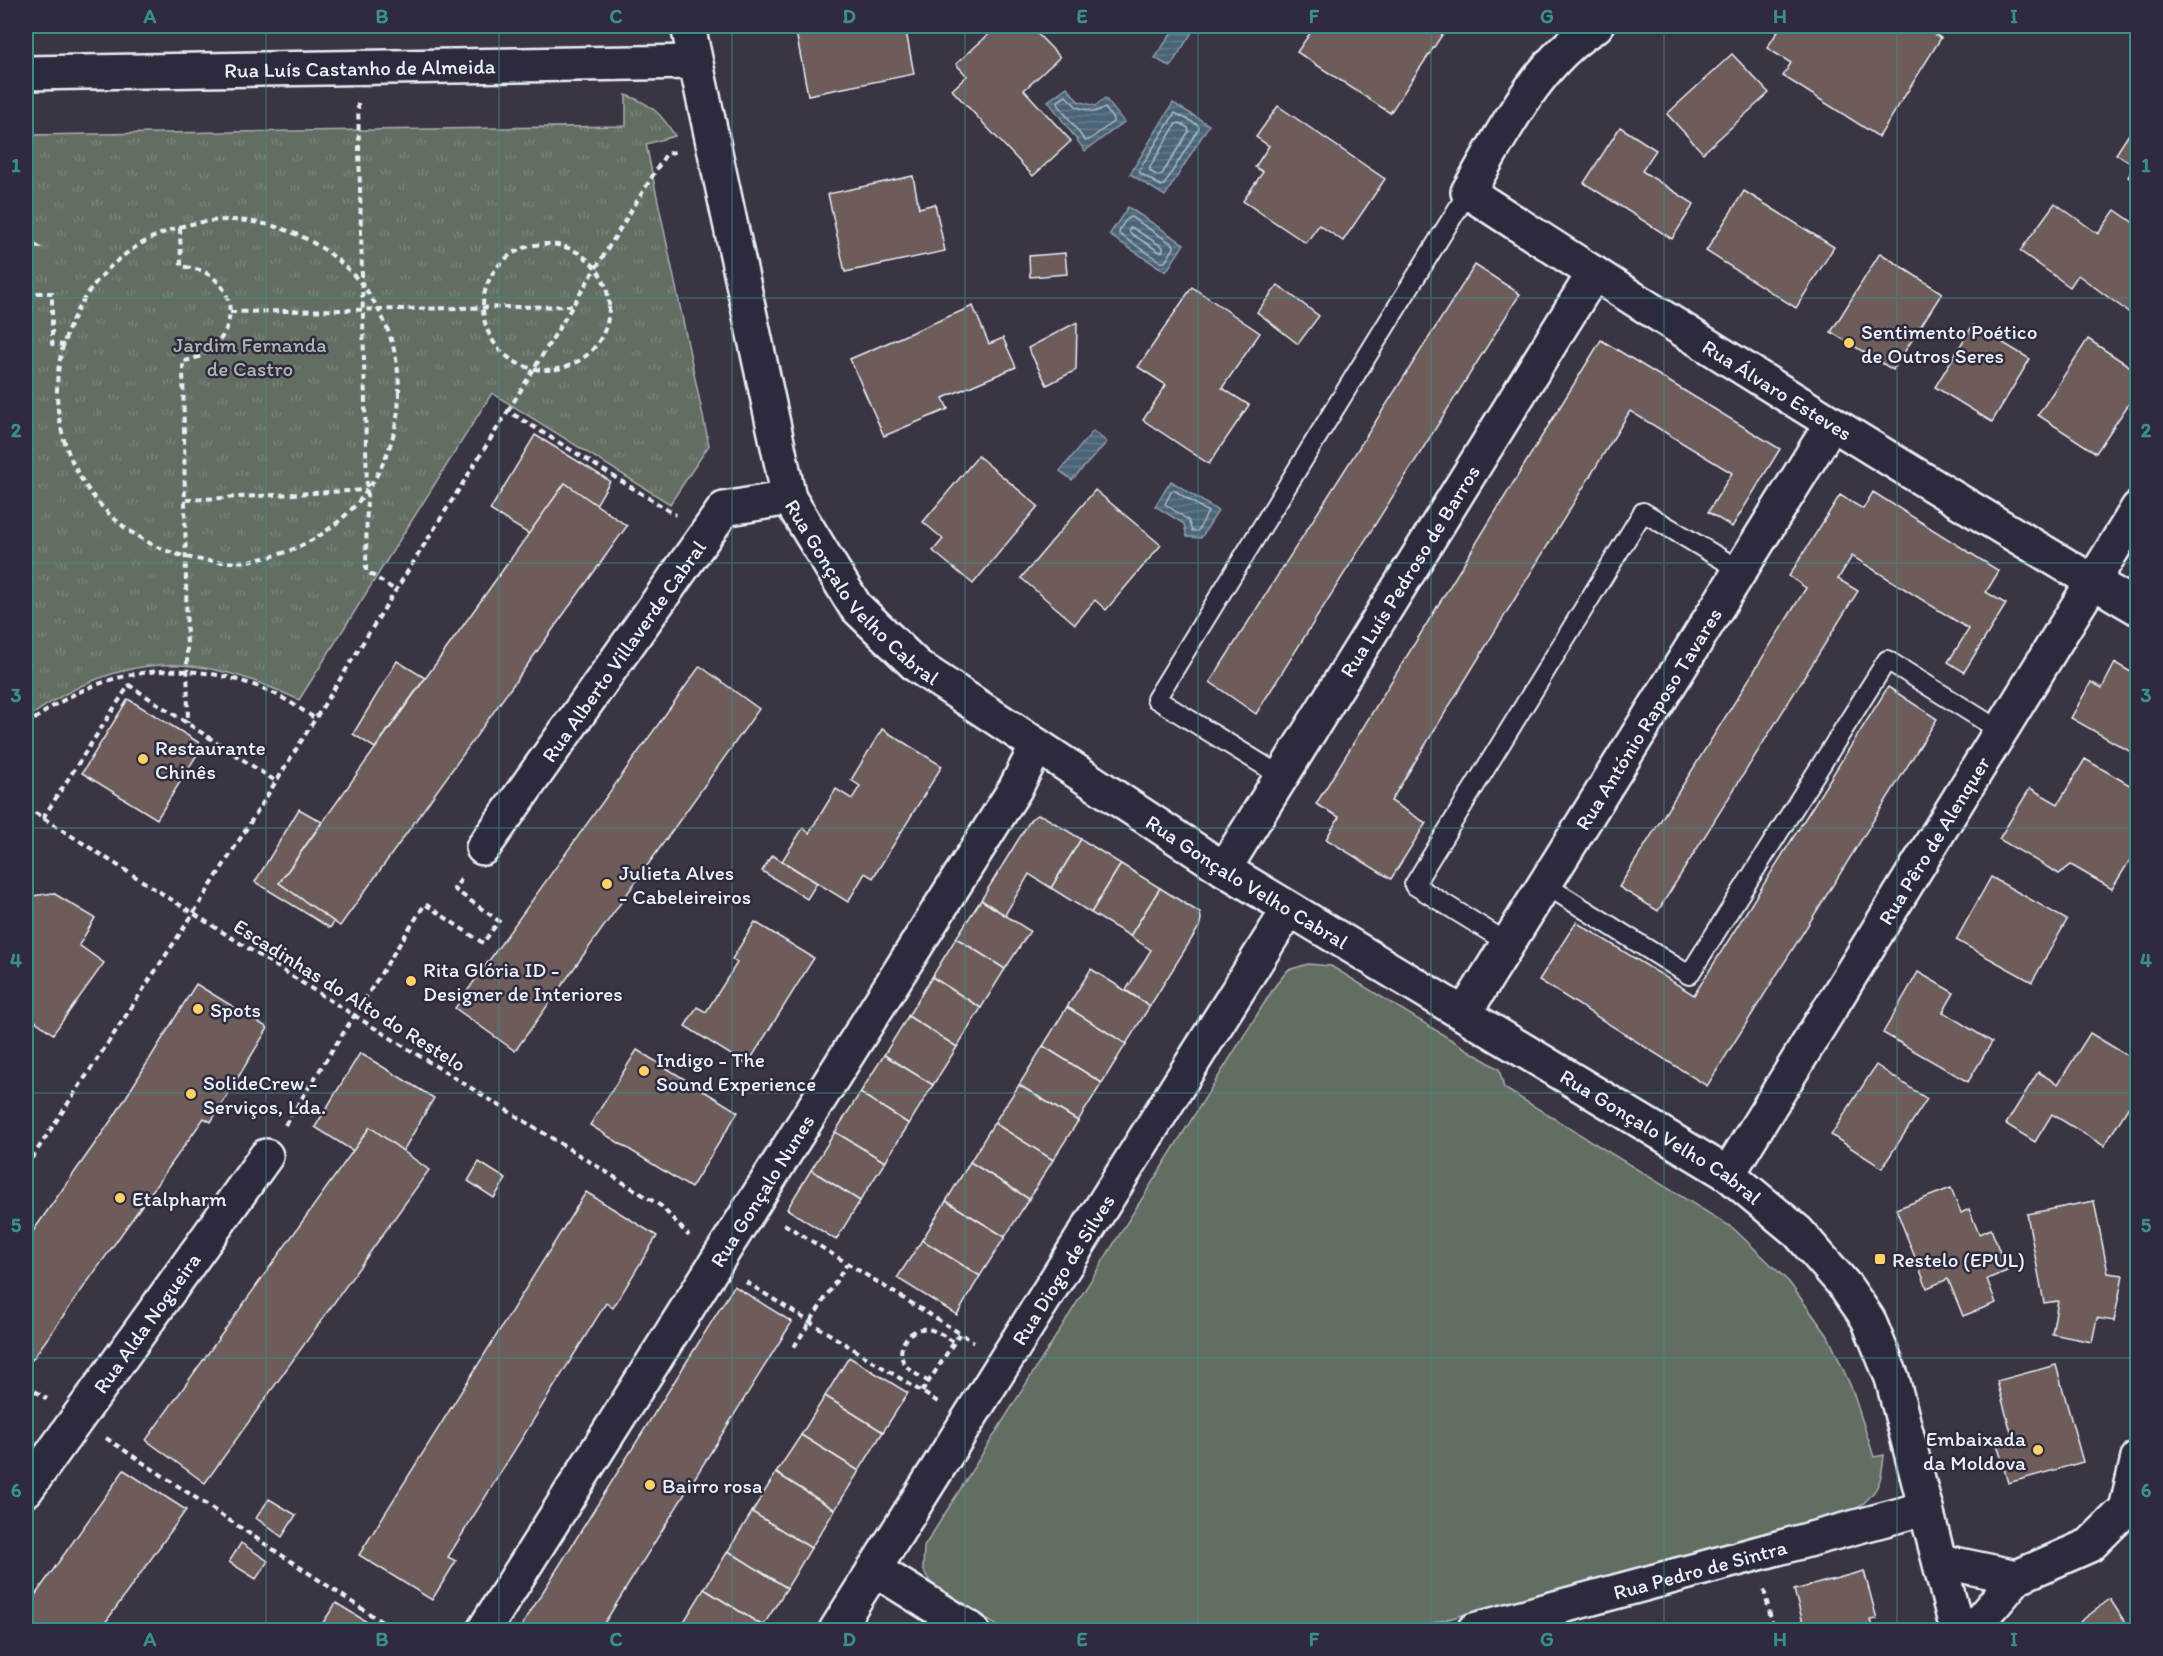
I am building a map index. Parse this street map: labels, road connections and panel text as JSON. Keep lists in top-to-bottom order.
{
  "streets": {
    "street": [
      "Rua Luís Castanho de Almeida",
      "Rua Álvaro Esteves",
      "Rua Luís Pedroso de Barros",
      "Rua Gonçalo Velho Cabral",
      "Rua Alberto Villaverde Cabral",
      "Rua António Raposo Tavares",
      "Rua Pêro de Alenquer",
      "Rua Gonçalo Nunes",
      "Rua Diogo de Silves",
      "Rua Alda Nogueira",
      "Rua Pedro de Sintra"
    ],
    "path": ["Escadinhas do Alto do Restelo"]
  },
  "crossings": [
    ["Rua Luís Castanho de Almeida", "Rua Gonçalo Velho Cabral"],
    ["Rua Álvaro Esteves", "Rua Luís Pedroso de Barros"],
    ["Rua Álvaro Esteves", "Rua António Raposo Tavares"],
    ["Rua Álvaro Esteves", "Rua Pêro de Alenquer"],
    ["Rua Luís Pedroso de Barros", "Rua Gonçalo Velho Cabral"],
    ["Rua Gonçalo Velho Cabral", "Rua Alberto Villaverde Cabral"],
    ["Rua Gonçalo Velho Cabral", "Rua António Raposo Tavares"],
    ["Rua Gonçalo Velho Cabral", "Rua Pêro de Alenquer"],
    ["Rua Gonçalo Velho Cabral", "Rua Gonçalo Nunes"],
    ["Rua Gonçalo Velho Cabral", "Rua Diogo de Silves"],
    ["Rua Gonçalo Velho Cabral", "Rua Pedro de Sintra"]
  ],
  "parks": ["Jardim Fernanda de Castro"],
  "places": {
    "other": [
      "Sentimento Poético de Outros Seres",
      "Restaurante Chinês",
      "Julieta Alves - Cabeleireiros",
      "Rita Glória ID - Designer de Interiores",
      "Spots",
      "Indigo - The Sound Experience",
      "SolideCrew - Serviços, Lda.",
      "Etalpharm",
      "Embaixada da Moldova",
      "Bairro rosa"
    ],
    "transit": ["Restelo (EPUL)"]
  },
  "grid": {
    "columns": [
      "A",
      "B",
      "C",
      "D",
      "E",
      "F",
      "G",
      "H",
      "I"
    ],
    "rows": [
      "1",
      "2",
      "3",
      "4",
      "5",
      "6"
    ]
  }
}
